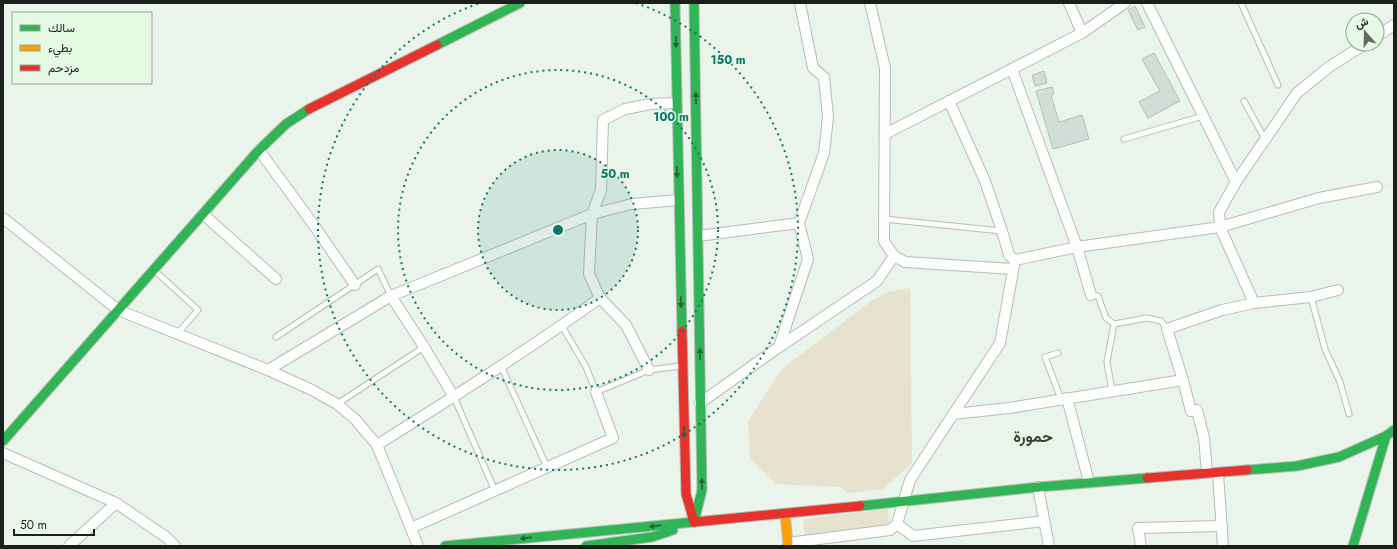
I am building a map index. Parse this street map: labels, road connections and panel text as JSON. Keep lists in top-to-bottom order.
{
  "districts": ["حمورة"],
  "legend": ["سالك", "بطيء", "مزدحم"],
  "scale_bar": "50 m",
  "north": "top",
  "rings": ["150 m", "100 m", "50 m"]
}
